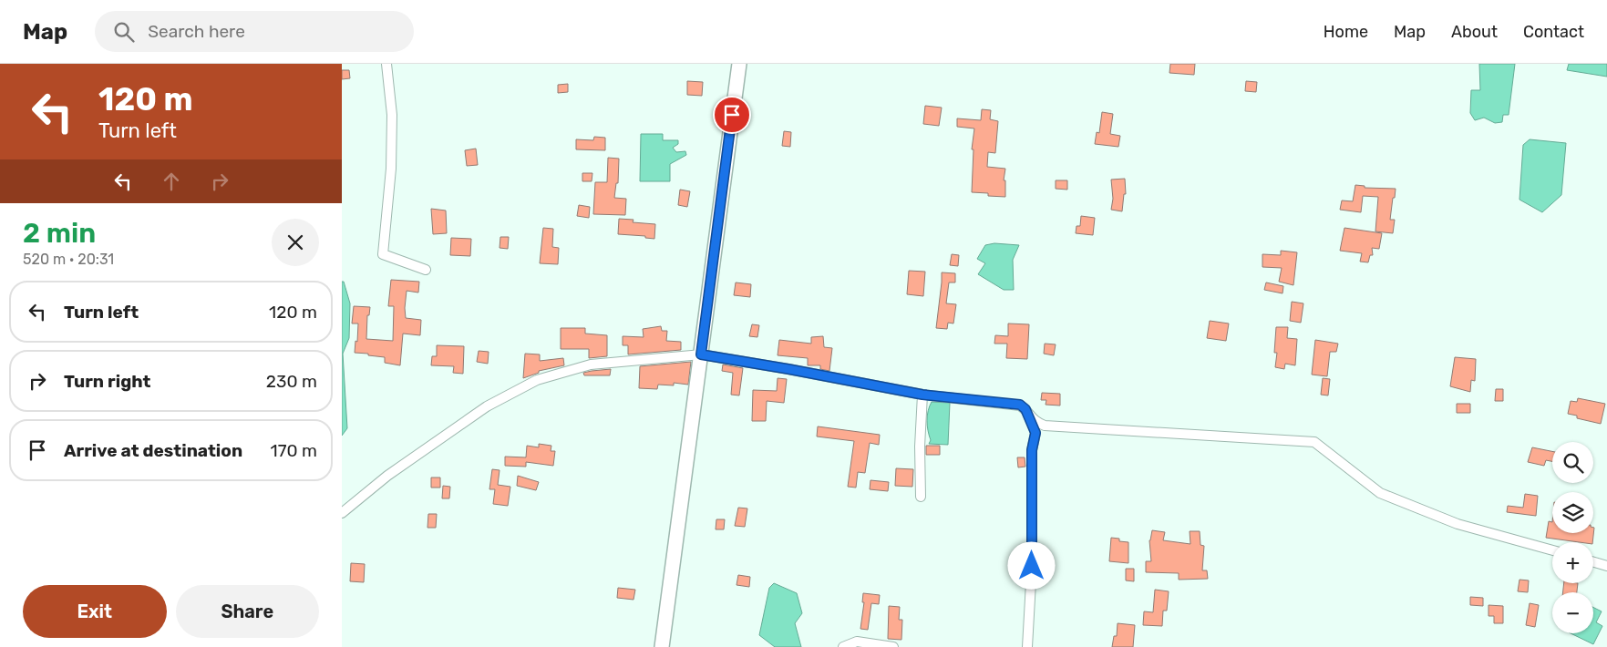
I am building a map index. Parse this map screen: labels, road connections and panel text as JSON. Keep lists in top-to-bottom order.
{
  "page": {
    "header": "Map",
    "search": "Search here",
    "nav": [
      "Home",
      "Map",
      "About",
      "Contact"
    ],
    "turn": ["120 m", "Turn left"],
    "heading": ["2 min", "520 m · 20:31"],
    "list": [
      {
        "name": "Turn left",
        "value": "120 m"
      },
      {
        "name": "Turn right",
        "value": "230 m"
      },
      {
        "name": "Arrive at destination",
        "value": "170 m"
      }
    ],
    "map_buttons": ["+", "−"],
    "buttons": ["Exit", "Share"]
  }
}
